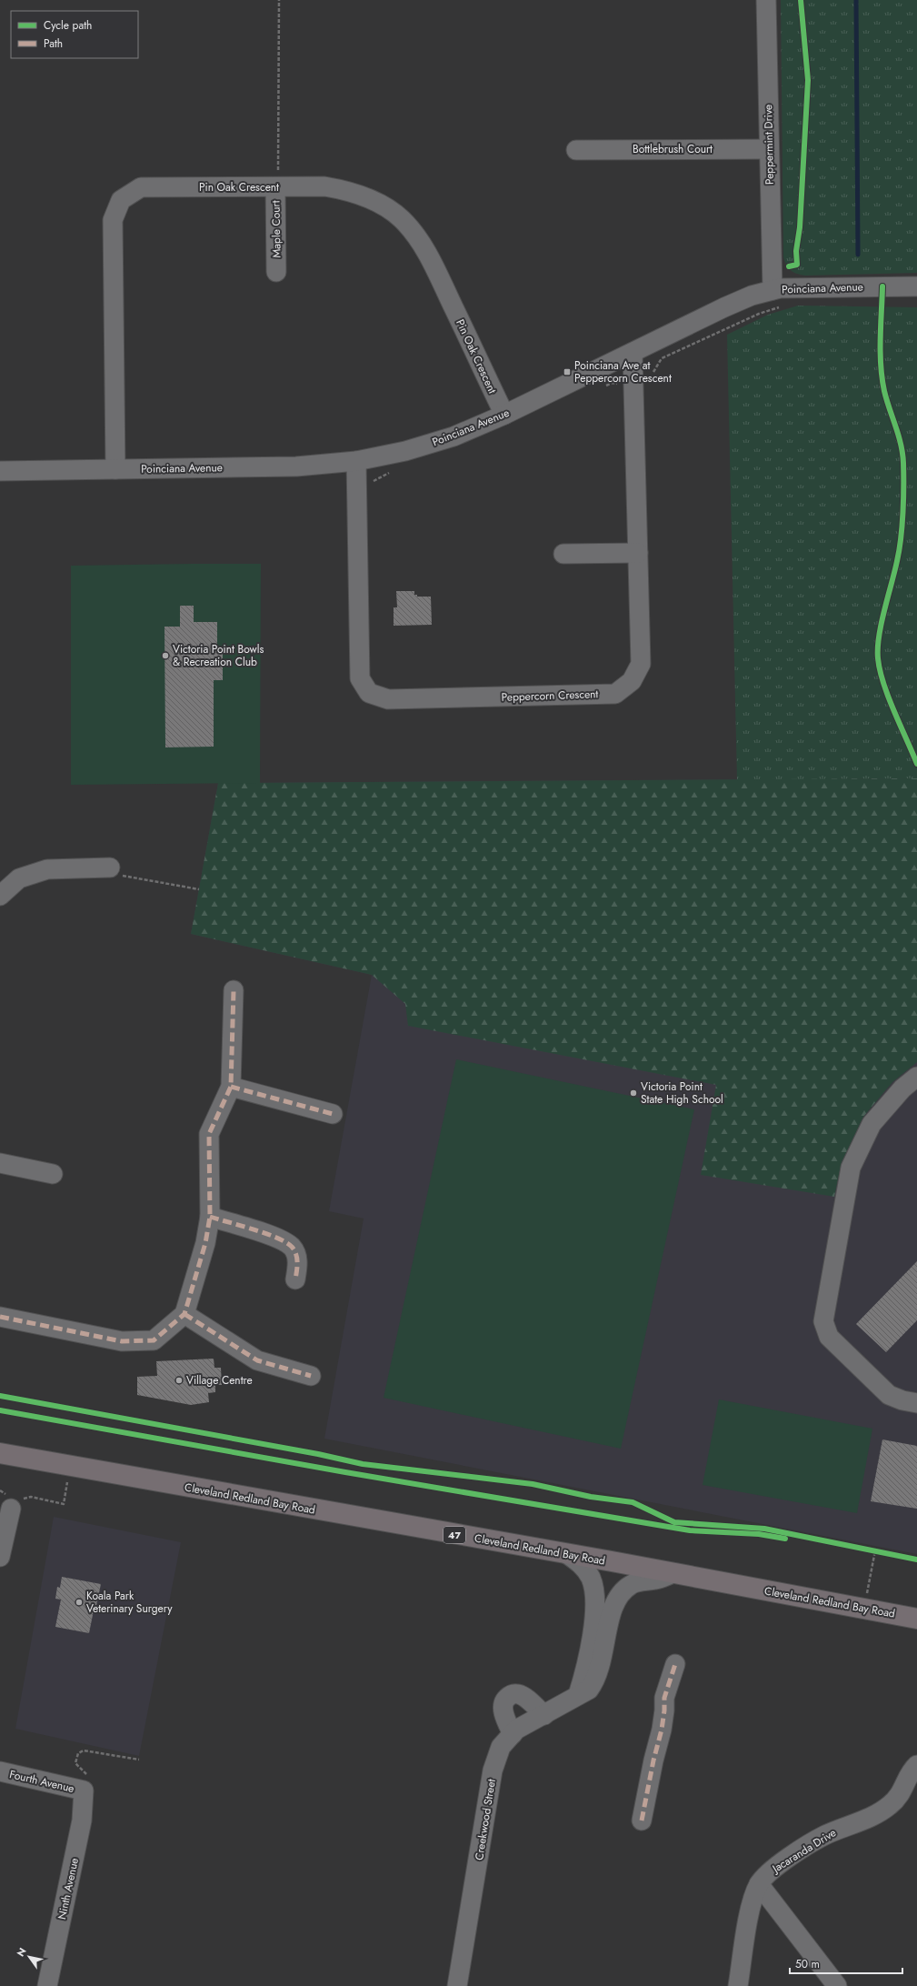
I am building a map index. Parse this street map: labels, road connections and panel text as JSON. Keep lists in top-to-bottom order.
{
  "streets": {
    "highway": ["Cleveland Redland Bay Road", "47"],
    "street": [
      "Peppermint Drive",
      "Bottlebrush Court",
      "Pin Oak Crescent",
      "Maple Court",
      "Poinciana Avenue",
      "Peppercorn Crescent",
      "Fourth Avenue",
      "Creekwood Street",
      "Jacaranda Drive",
      "Ninth Avenue"
    ]
  },
  "crossings": [
    ["Peppermint Drive", "Bottlebrush Court"],
    ["Peppermint Drive", "Poinciana Avenue"],
    ["Pin Oak Crescent", "Maple Court"],
    ["Pin Oak Crescent", "Poinciana Avenue"],
    ["Poinciana Avenue", "Peppercorn Crescent"],
    ["Cleveland Redland Bay Road", "Creekwood Street"],
    ["Fourth Avenue", "Ninth Avenue"]
  ],
  "places": {
    "transit": ["Poinciana Ave at Peppercorn Crescent"],
    "other": [
      "Victoria Point Bowls & Recreation Club",
      "Victoria Point State High School",
      "Village Centre",
      "Koala Park Veterinary Surgery"
    ]
  },
  "legend": ["Cycle path", "Path"],
  "scale_bar": "50 m",
  "north": "top left"
}
